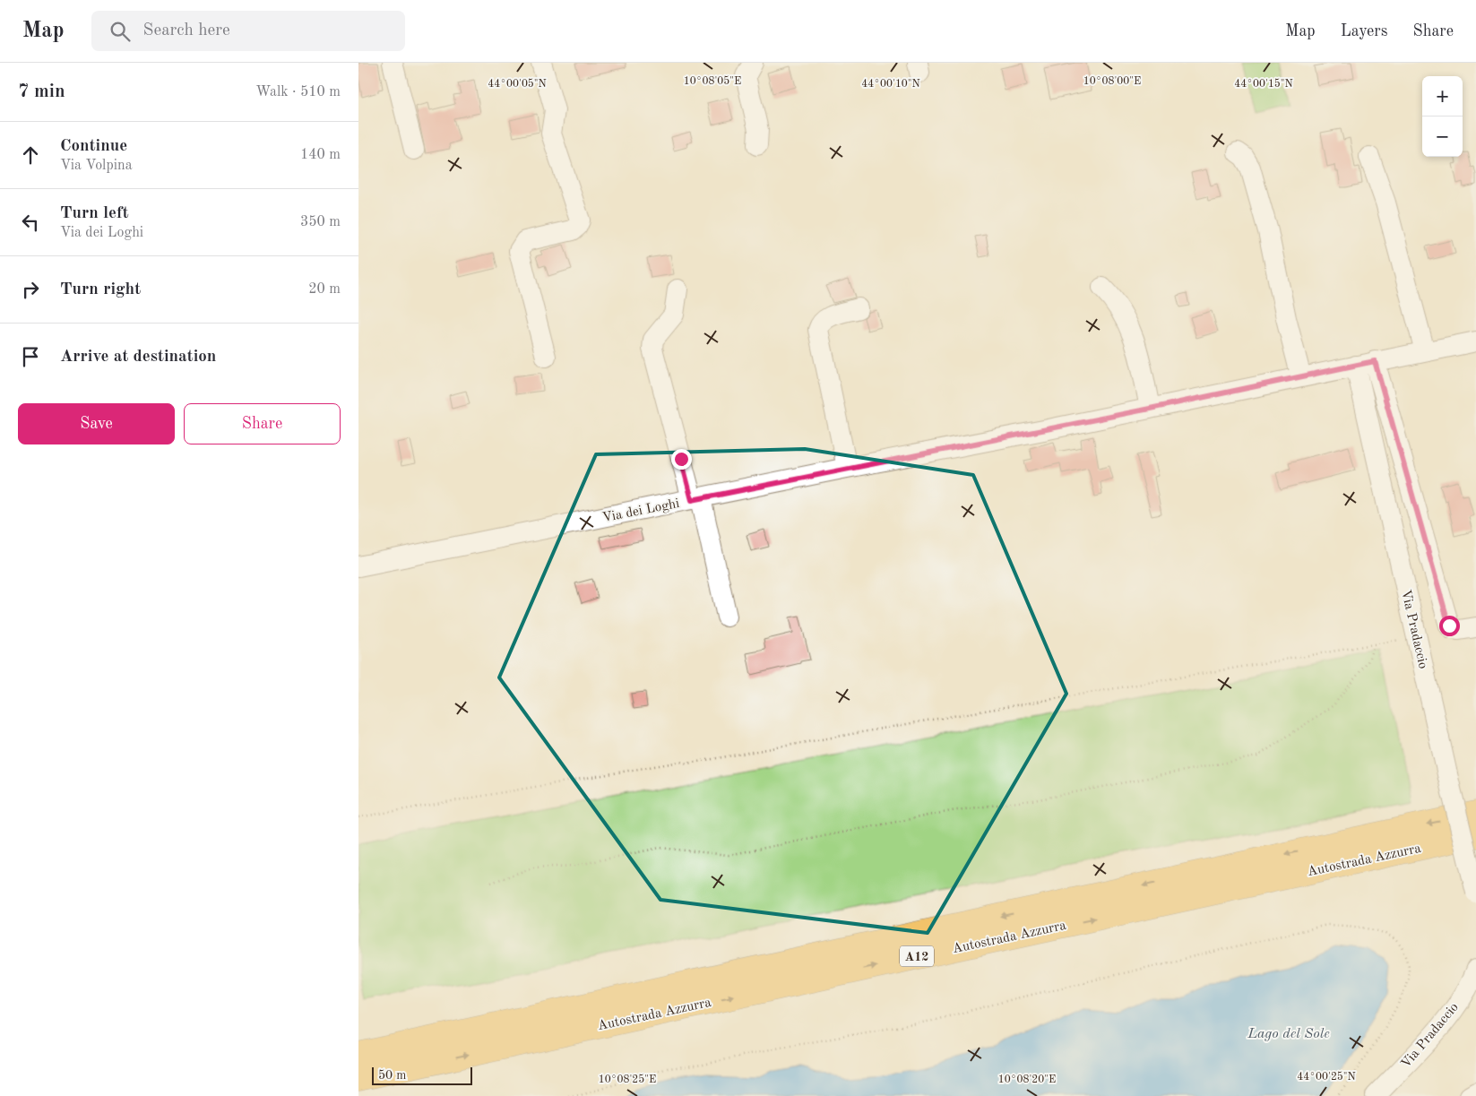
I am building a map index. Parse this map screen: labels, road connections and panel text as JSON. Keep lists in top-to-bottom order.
{
  "streets": {
    "highway": ["Autostrada Azzurra", "A12"],
    "street": ["Via dei Loghi", "Via Pradaccio"]
  },
  "crossings": [
    ["Via dei Loghi", "Via Pradaccio"]
  ],
  "water": ["Lago del Sole"],
  "scale_bar": "50 m",
  "page": {
    "header": "Map",
    "search": "Search here",
    "nav": ["Map", "Layers", "Share"],
    "heading": ["7 min", "Walk · 510 m"],
    "map_buttons": ["+", "−"],
    "list": [
      ["Continue", "Via Volpina", "140 m"],
      ["Turn left", "Via dei Loghi", "350 m"],
      ["Turn right", "20 m"],
      "Arrive at destination"
    ],
    "buttons": ["Save", "Share"],
    "scale": "50 m"
  },
  "coordinates": [
    "10°08'05\"E",
    "10°08'00\"E",
    "44°00'05\"N",
    "44°00'10\"N",
    "44°00'15\"N",
    "44°00'25\"N",
    "10°08'25\"E",
    "10°08'20\"E"
  ]
}
